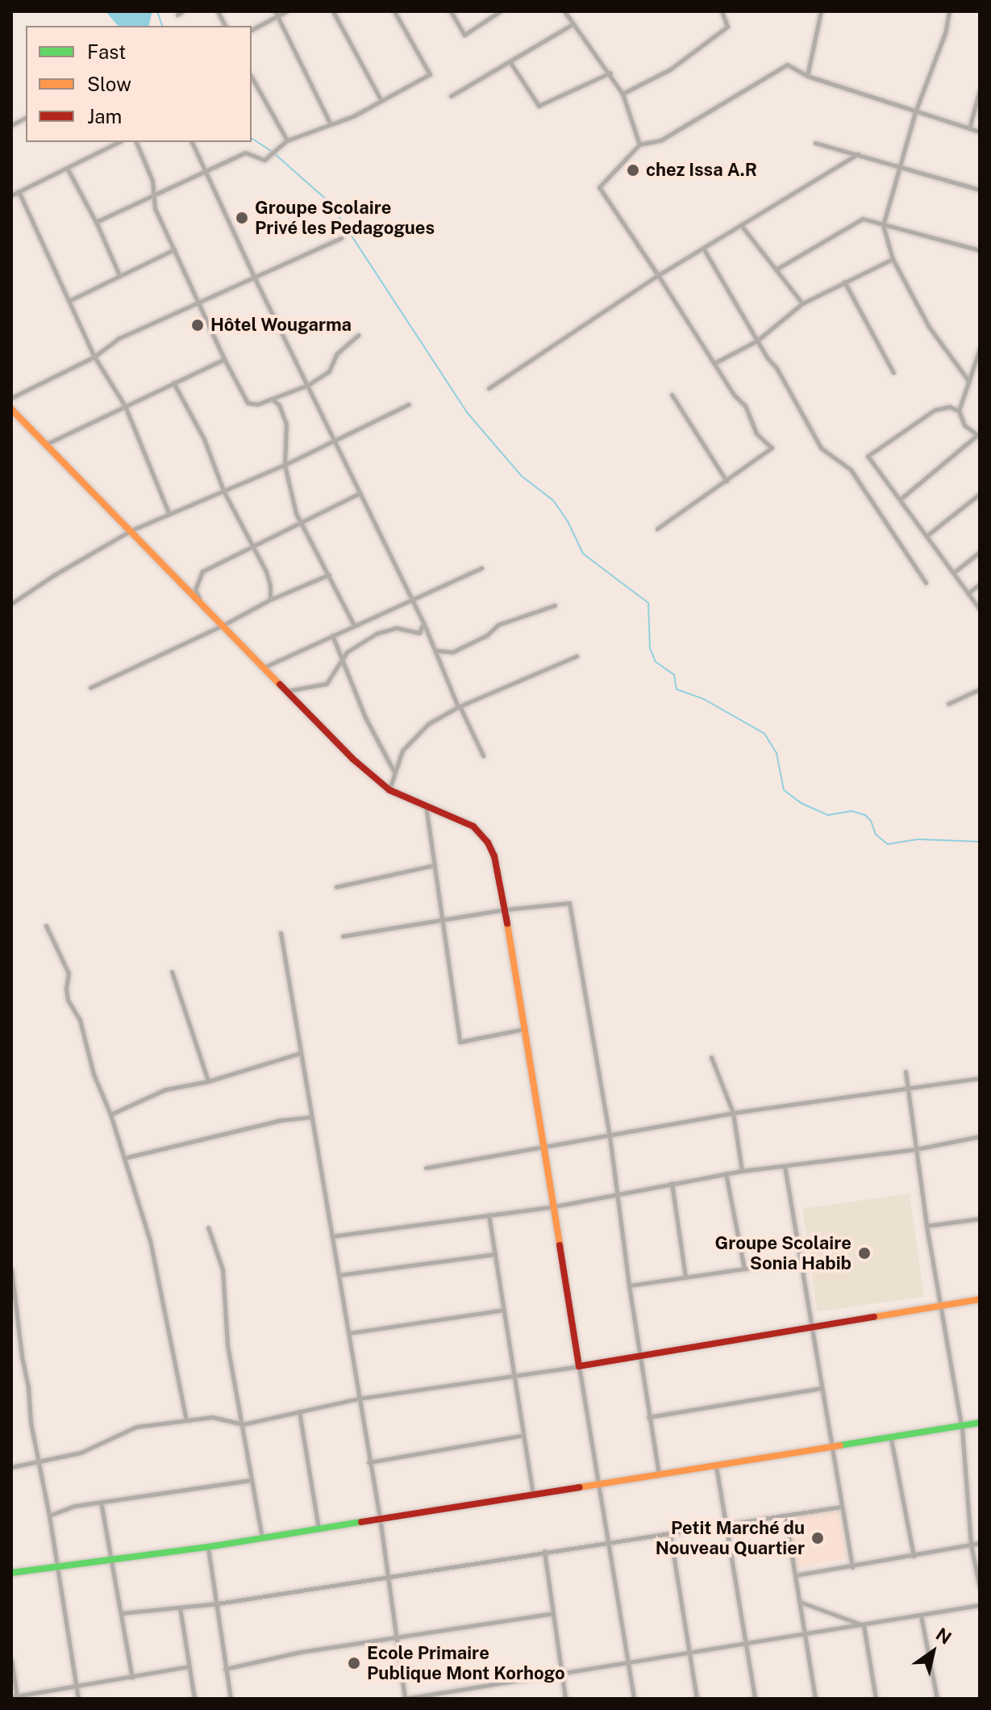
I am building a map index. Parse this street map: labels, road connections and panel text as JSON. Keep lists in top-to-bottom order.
{
  "places": [
    "chez Issa A.R",
    "Groupe Scolaire Privé les Pedagogues",
    "Hôtel Wougarma",
    "Groupe Scolaire Sonia Habib",
    "Petit Marché du Nouveau Quartier",
    "Ecole Primaire Publique Mont Korhogo"
  ],
  "legend": ["Fast", "Slow", "Jam"],
  "north": "top right"
}
